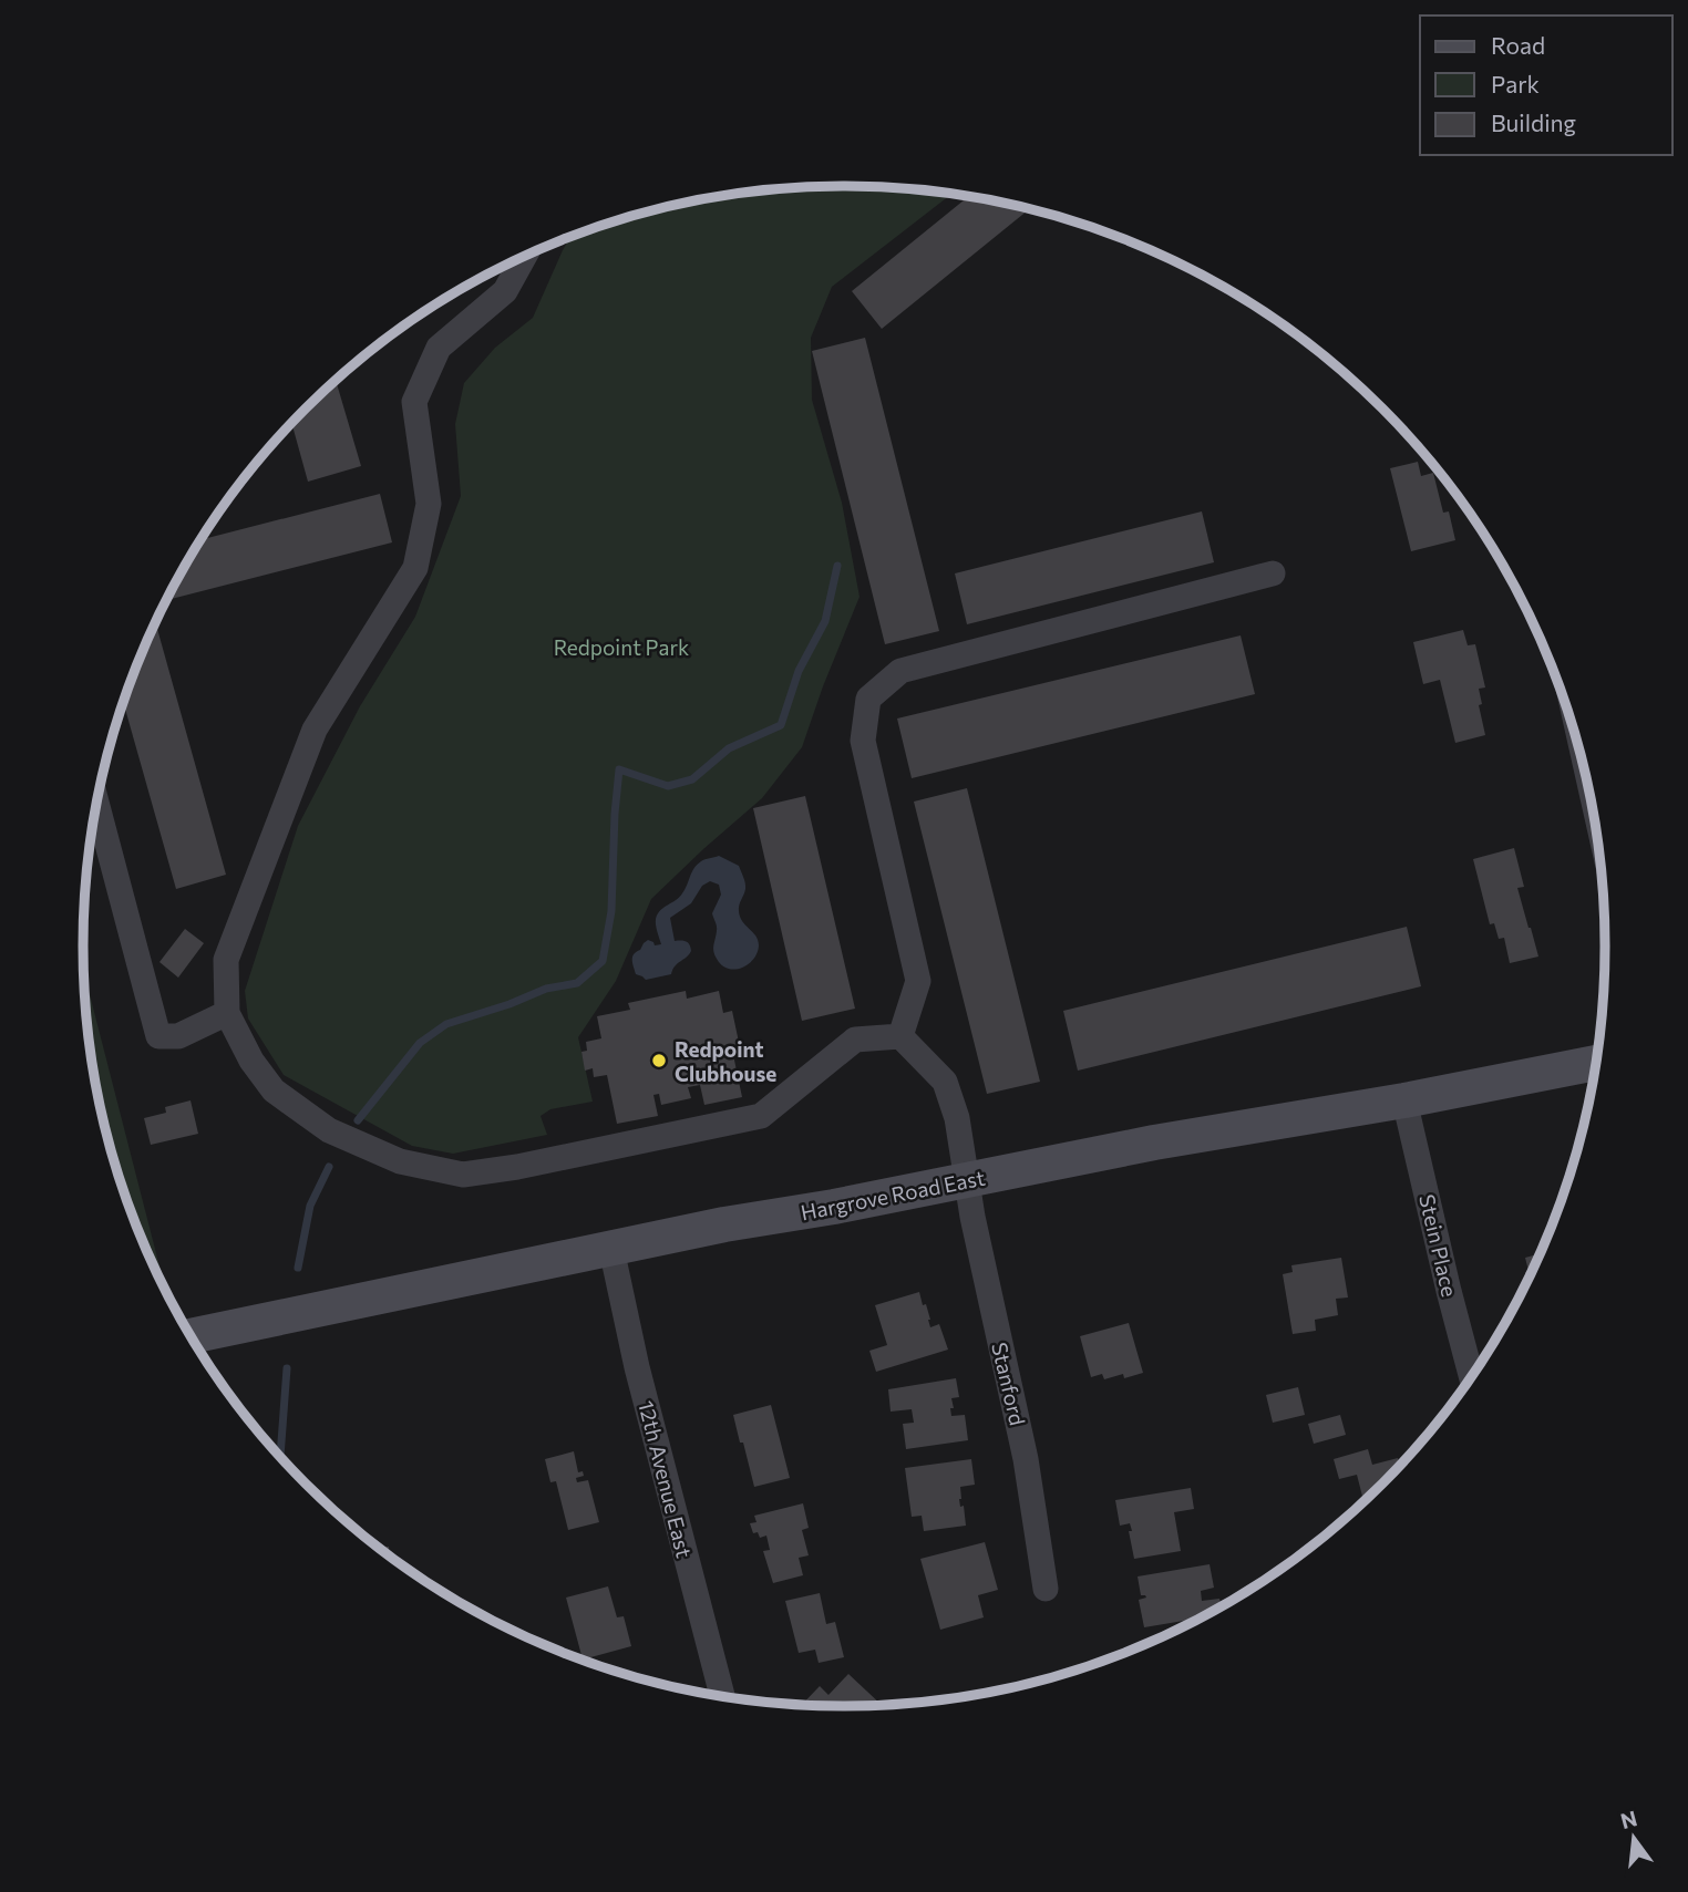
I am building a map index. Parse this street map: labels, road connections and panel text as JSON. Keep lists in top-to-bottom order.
{
  "streets": {
    "main road": ["Hargrove Road East"],
    "street": ["Stein Place", "Stanford", "12th Avenue East"]
  },
  "crossings": [
    ["Hargrove Road East", "Stein Place"],
    ["Hargrove Road East", "Stanford"],
    ["Hargrove Road East", "12th Avenue East"]
  ],
  "parks": ["Redpoint Park"],
  "places": ["Redpoint Clubhouse"],
  "legend": ["Road", "Park", "Building"],
  "north": "top"
}
